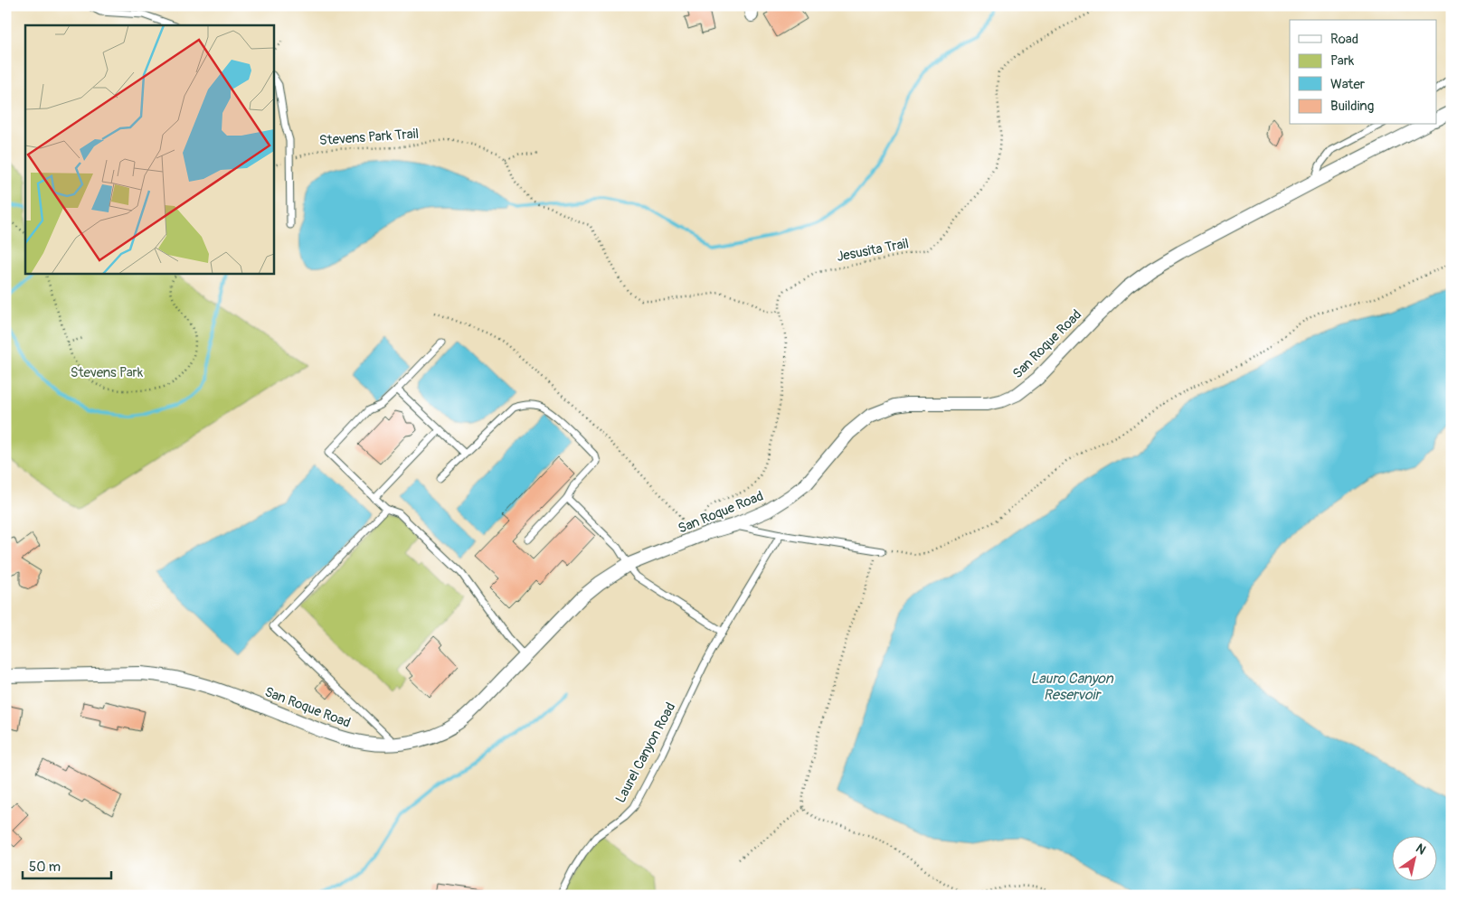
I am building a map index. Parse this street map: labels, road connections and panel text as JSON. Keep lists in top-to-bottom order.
{
  "streets": {
    "street": ["San Roque Road"],
    "lane": ["Laurel Canyon Road"],
    "path": ["Stevens Park Trail", "Jesusita Trail"]
  },
  "crossings": [
    ["Jesusita Trail", "San Roque Road"]
  ],
  "water": ["Lauro Canyon Reservoir"],
  "parks": ["Stevens Park"],
  "legend": [
    "Road",
    "Park",
    "Water",
    "Building"
  ],
  "scale_bar": "50 m",
  "north": "top right"
}
